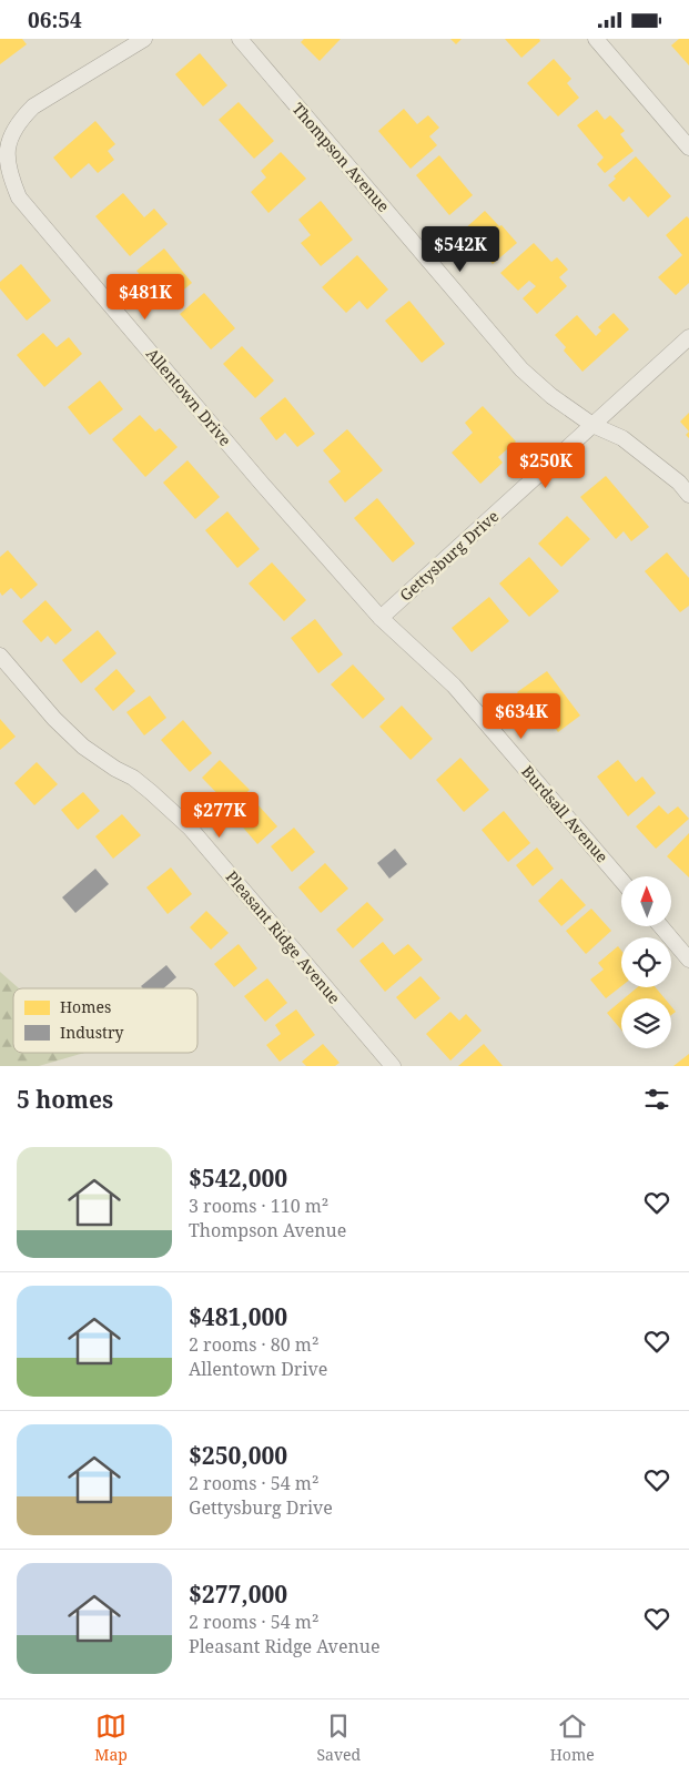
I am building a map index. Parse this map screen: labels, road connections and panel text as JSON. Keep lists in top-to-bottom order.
{
  "streets": {
    "street": [
      "Thompson Avenue",
      "Allentown Drive",
      "Gettysburg Drive",
      "Burdsall Avenue",
      "Pleasant Ridge Avenue"
    ]
  },
  "crossings": [
    ["Thompson Avenue", "Gettysburg Drive"],
    ["Allentown Drive", "Gettysburg Drive"],
    ["Allentown Drive", "Burdsall Avenue"],
    ["Gettysburg Drive", "Burdsall Avenue"]
  ],
  "legend": ["Homes", "Industry"],
  "north": "top",
  "page": {
    "status": "06:54",
    "price": [
      "$542K",
      "$481K",
      "$250K",
      "$634K",
      "$277K"
    ],
    "heading": "5 homes",
    "list": [
      {
        "name": "$542,000",
        "note": "3 rooms · 110 m² · Thompson Avenue"
      },
      {
        "name": "$481,000",
        "note": "2 rooms · 80 m² · Allentown Drive"
      },
      {
        "name": "$250,000",
        "note": "2 rooms · 54 m² · Gettysburg Drive"
      },
      {
        "name": "$277,000",
        "note": "2 rooms · 54 m² · Pleasant Ridge Avenue"
      }
    ],
    "tabs": ["Map", "Saved", "Home"]
  }
}
